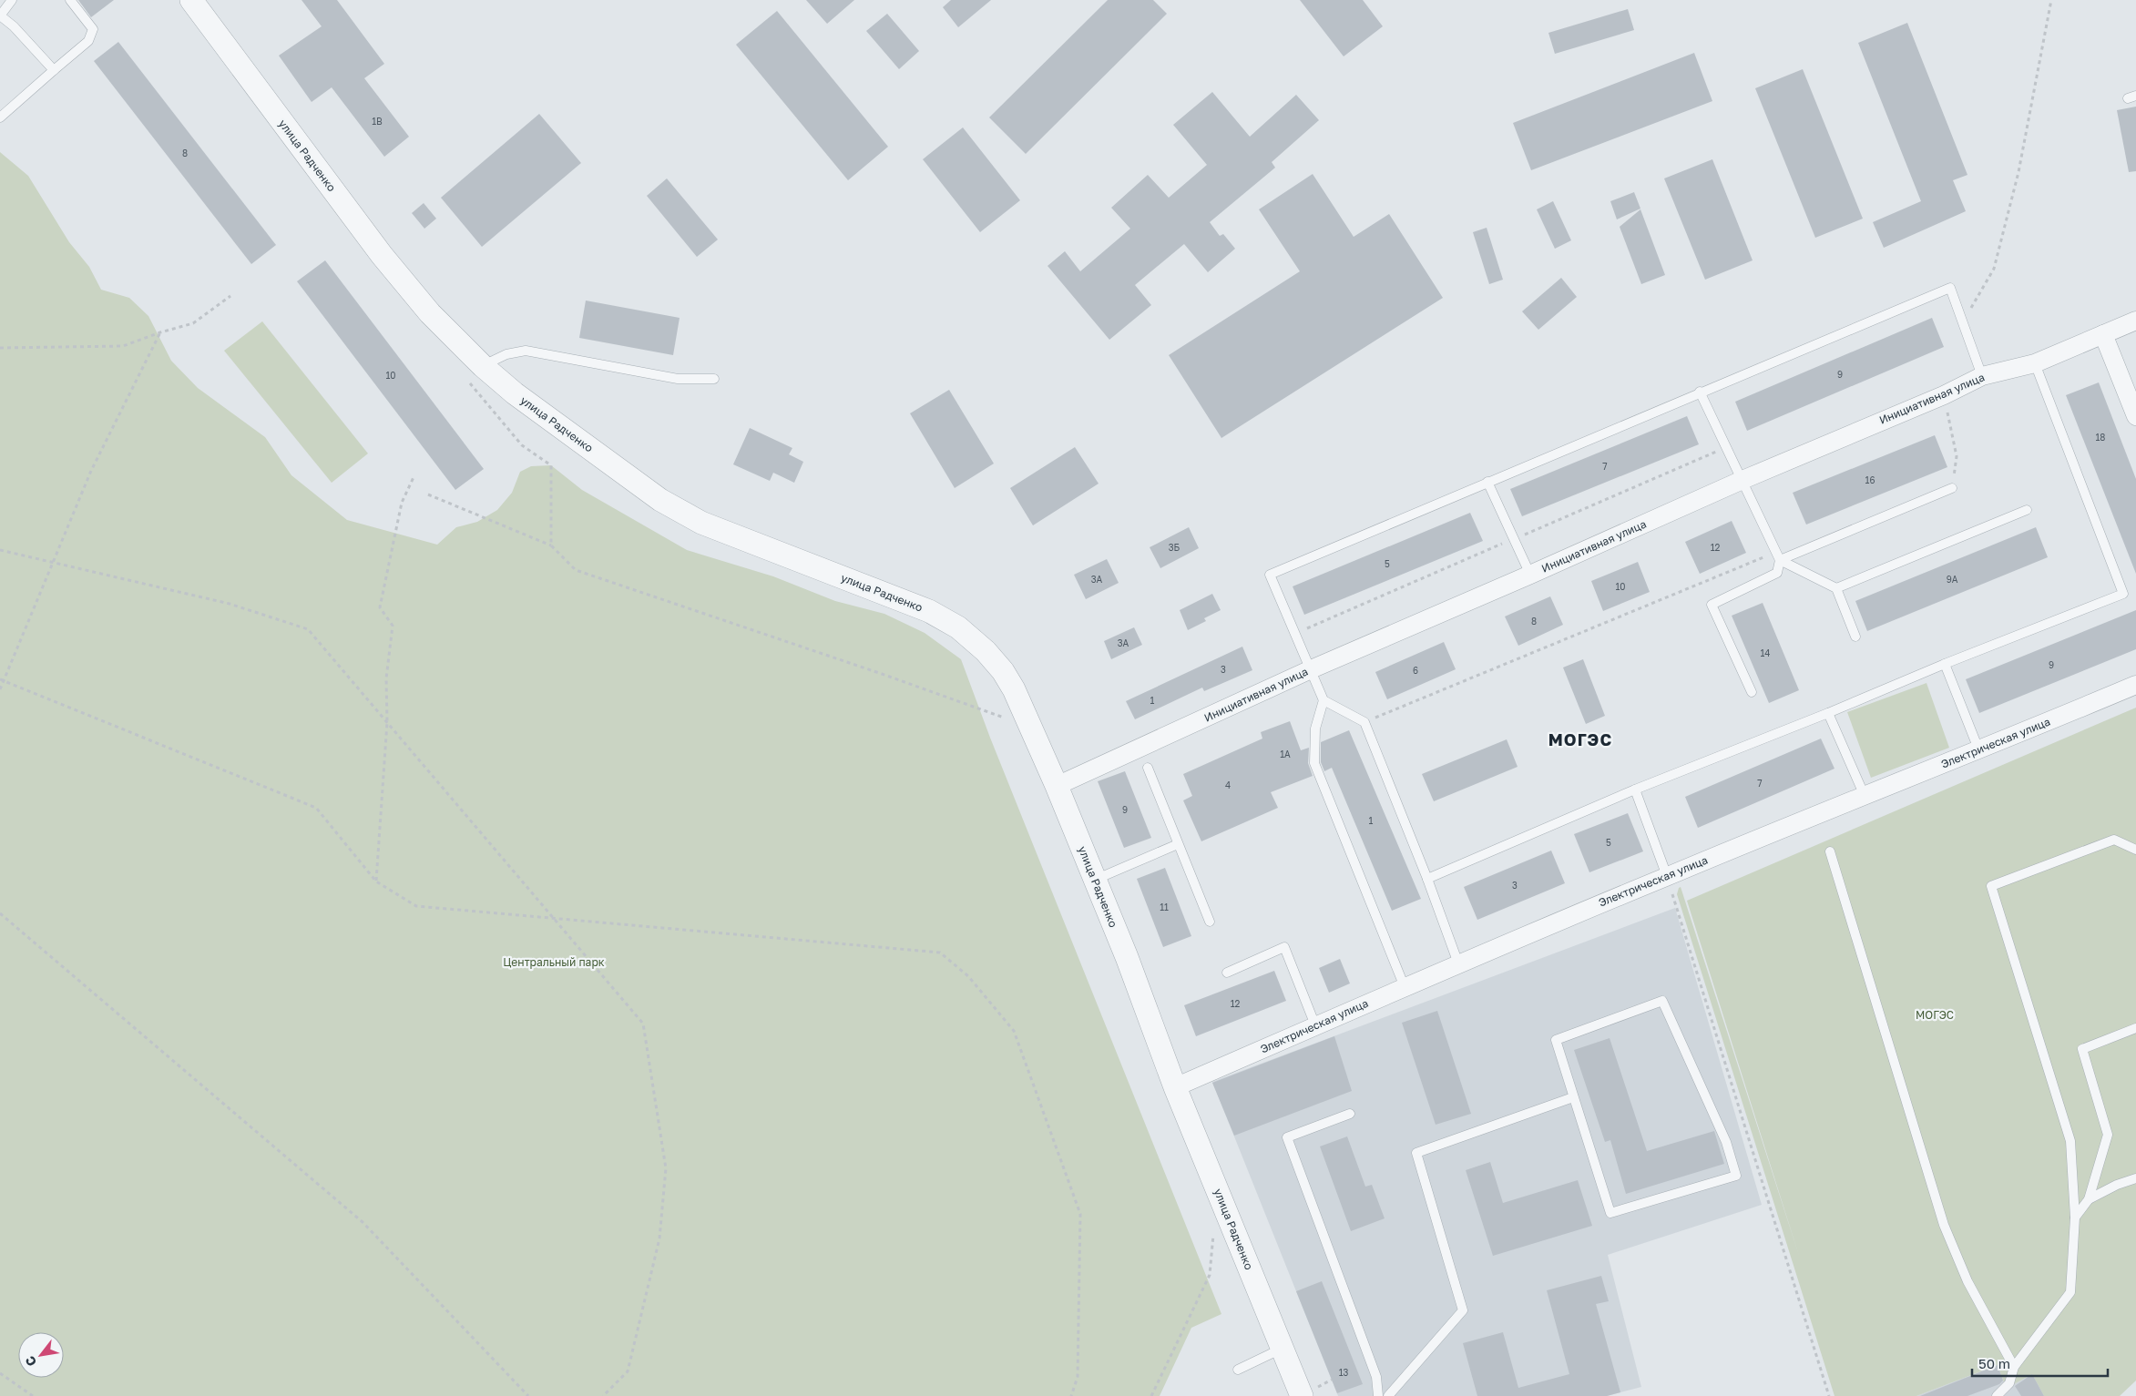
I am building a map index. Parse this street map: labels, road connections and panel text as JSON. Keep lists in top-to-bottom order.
{
  "streets": {
    "street": ["улица Радченко", "Инициативная улица", "Электрическая улица"]
  },
  "crossings": [
    ["улица Радченко", "Инициативная улица"],
    ["улица Радченко", "Электрическая улица"]
  ],
  "districts": ["МОГЭС"],
  "parks": ["Центральный парк", "МОГЭС"],
  "house_numbers": [
    "1В",
    "8",
    "9",
    "10",
    "18",
    "7",
    "16",
    "3Б",
    "12",
    "5",
    "3А",
    "9А",
    "10",
    "8",
    "3А",
    "14",
    "9",
    "3",
    "6",
    "1",
    "1А",
    "7",
    "4",
    "9",
    "1",
    "5",
    "3",
    "11",
    "12",
    "13"
  ],
  "scale_bar": "50 m",
  "north": "bottom left"
}
